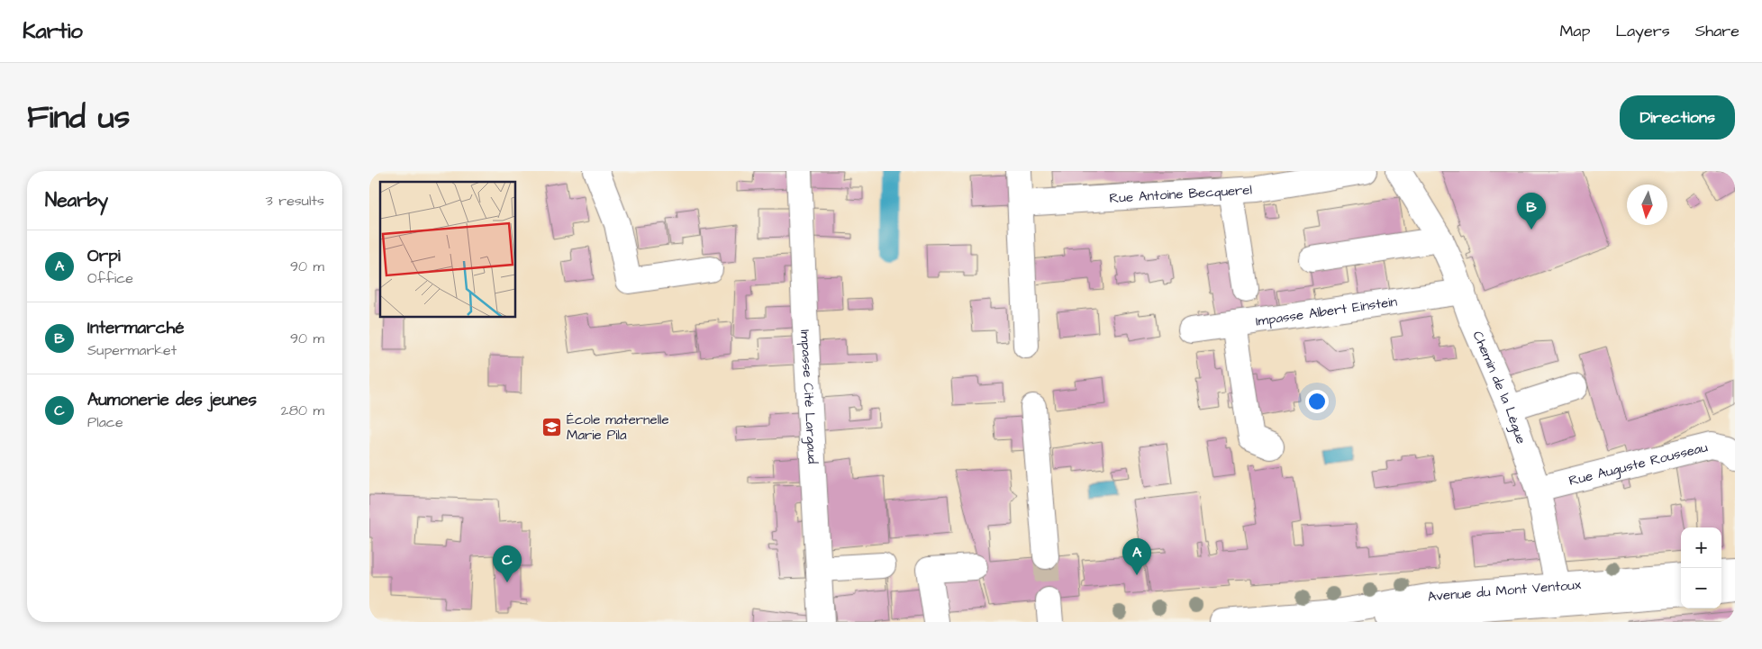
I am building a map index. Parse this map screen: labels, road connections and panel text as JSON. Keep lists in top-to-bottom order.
{
  "streets": {
    "street": [
      "Rue Antoine Becquerel",
      "Impasse Albert Einstein",
      "Chemin de la Lègue",
      "Impasse Cité Largaud",
      "Rue Auguste Rousseau",
      "Avenue du Mont Ventoux"
    ]
  },
  "crossings": [
    ["Impasse Albert Einstein", "Chemin de la Lègue"],
    ["Chemin de la Lègue", "Rue Auguste Rousseau"],
    ["Chemin de la Lègue", "Avenue du Mont Ventoux"]
  ],
  "places": {
    "school or university": ["École maternelle Marie Pila"]
  },
  "north": "bottom",
  "page": {
    "header": "Kartio",
    "nav": ["Map", "Layers", "Share"],
    "title": "Find us",
    "buttons": "Directions",
    "heading": ["Nearby", "3 results"],
    "pins": ["B", "A", "C"],
    "list": [
      {
        "mark": "A",
        "name": "Orpi",
        "note": "Office",
        "value": "90 m"
      },
      {
        "mark": "B",
        "name": "Intermarché",
        "note": "Supermarket",
        "value": "90 m"
      },
      {
        "mark": "C",
        "name": "Aumonerie des jeunes",
        "note": "Place",
        "value": "280 m"
      }
    ],
    "map_buttons": ["+", "−"]
  }
}
